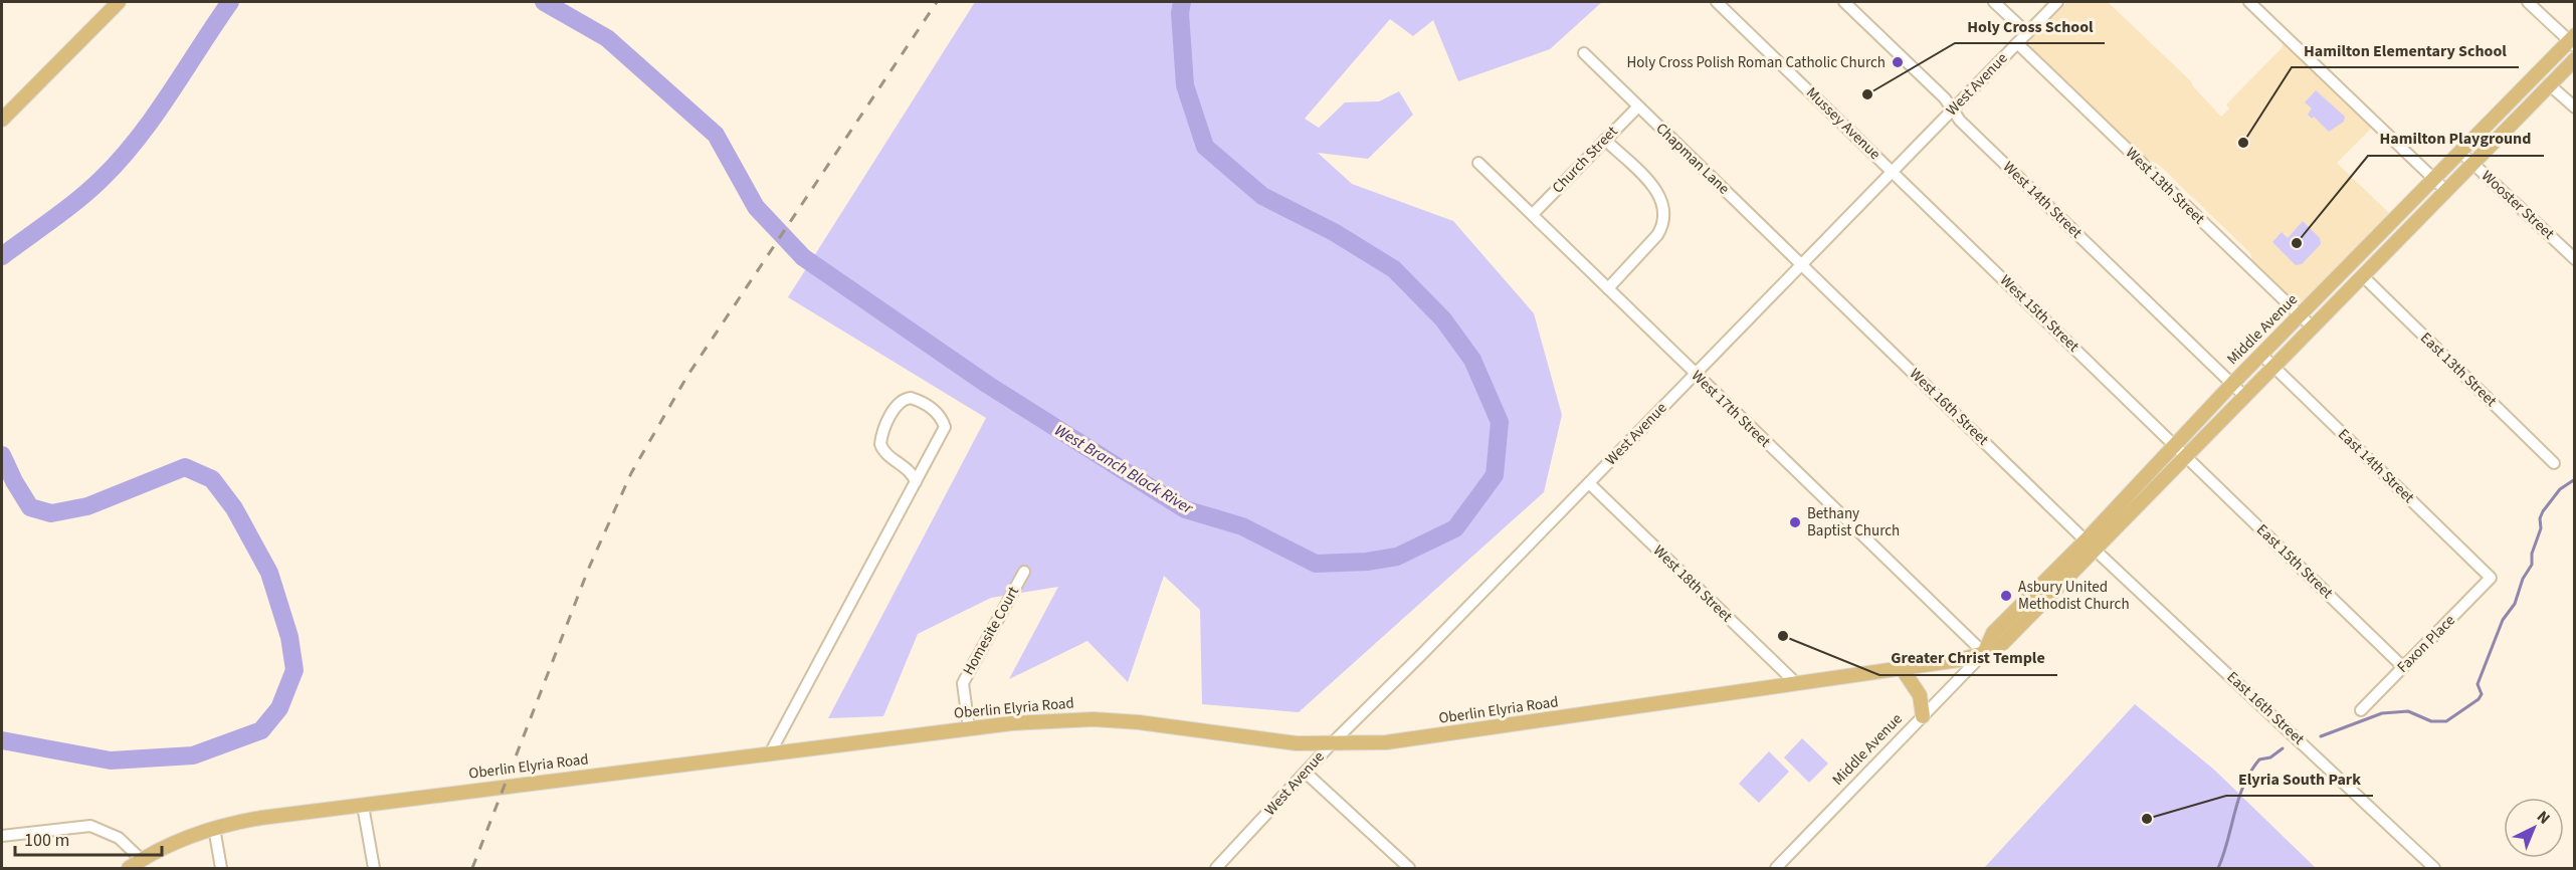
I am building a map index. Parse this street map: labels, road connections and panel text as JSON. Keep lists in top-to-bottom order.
{
  "streets": {
    "main road": ["Middle Avenue", "Oberlin Elyria Road"],
    "street": [
      "West Avenue",
      "Mussey Avenue",
      "Chapman Lane",
      "Church Street",
      "West 13th Street",
      "West 14th Street",
      "Wooster Street",
      "West 15th Street",
      "East 13th Street",
      "West 16th Street",
      "West 17th Street",
      "East 14th Street",
      "East 15th Street",
      "West 18th Street",
      "Homesite Court",
      "Faxon Place",
      "East 16th Street"
    ]
  },
  "crossings": [
    ["West Avenue", "Mussey Avenue"],
    ["West Avenue", "Chapman Lane"],
    ["West Avenue", "West 13th Street"],
    ["West Avenue", "West 14th Street"],
    ["West Avenue", "West 15th Street"],
    ["West Avenue", "West 16th Street"],
    ["West Avenue", "West 17th Street"],
    ["West Avenue", "West 18th Street"],
    ["West Avenue", "Oberlin Elyria Road"],
    ["Mussey Avenue", "West 15th Street"],
    ["Chapman Lane", "Church Street"],
    ["Chapman Lane", "West 16th Street"],
    ["Church Street", "West 17th Street"],
    ["West 13th Street", "Middle Avenue"],
    ["West 14th Street", "Middle Avenue"],
    ["Wooster Street", "Middle Avenue"],
    ["West 15th Street", "Middle Avenue"],
    ["West 15th Street", "East 15th Street"],
    ["Middle Avenue", "East 13th Street"],
    ["Middle Avenue", "West 16th Street"],
    ["Middle Avenue", "West 17th Street"],
    ["Middle Avenue", "East 14th Street"],
    ["Middle Avenue", "East 15th Street"],
    ["Middle Avenue", "Oberlin Elyria Road"],
    ["Middle Avenue", "East 16th Street"],
    ["West 16th Street", "East 16th Street"],
    ["West 17th Street", "Oberlin Elyria Road"],
    ["East 14th Street", "Faxon Place"],
    ["East 15th Street", "Faxon Place"],
    ["West 18th Street", "Oberlin Elyria Road"],
    ["Homesite Court", "Oberlin Elyria Road"]
  ],
  "water": ["West Branch Black River"],
  "places": [
    "Holy Cross Polish Roman Catholic Church",
    "Holy Cross School",
    "Hamilton Elementary School",
    "Hamilton Playground",
    "Bethany Baptist Church",
    "Asbury United Methodist Church",
    "Greater Christ Temple",
    "Elyria South Park"
  ],
  "scale_bar": "100 m",
  "north": "top right"
}
